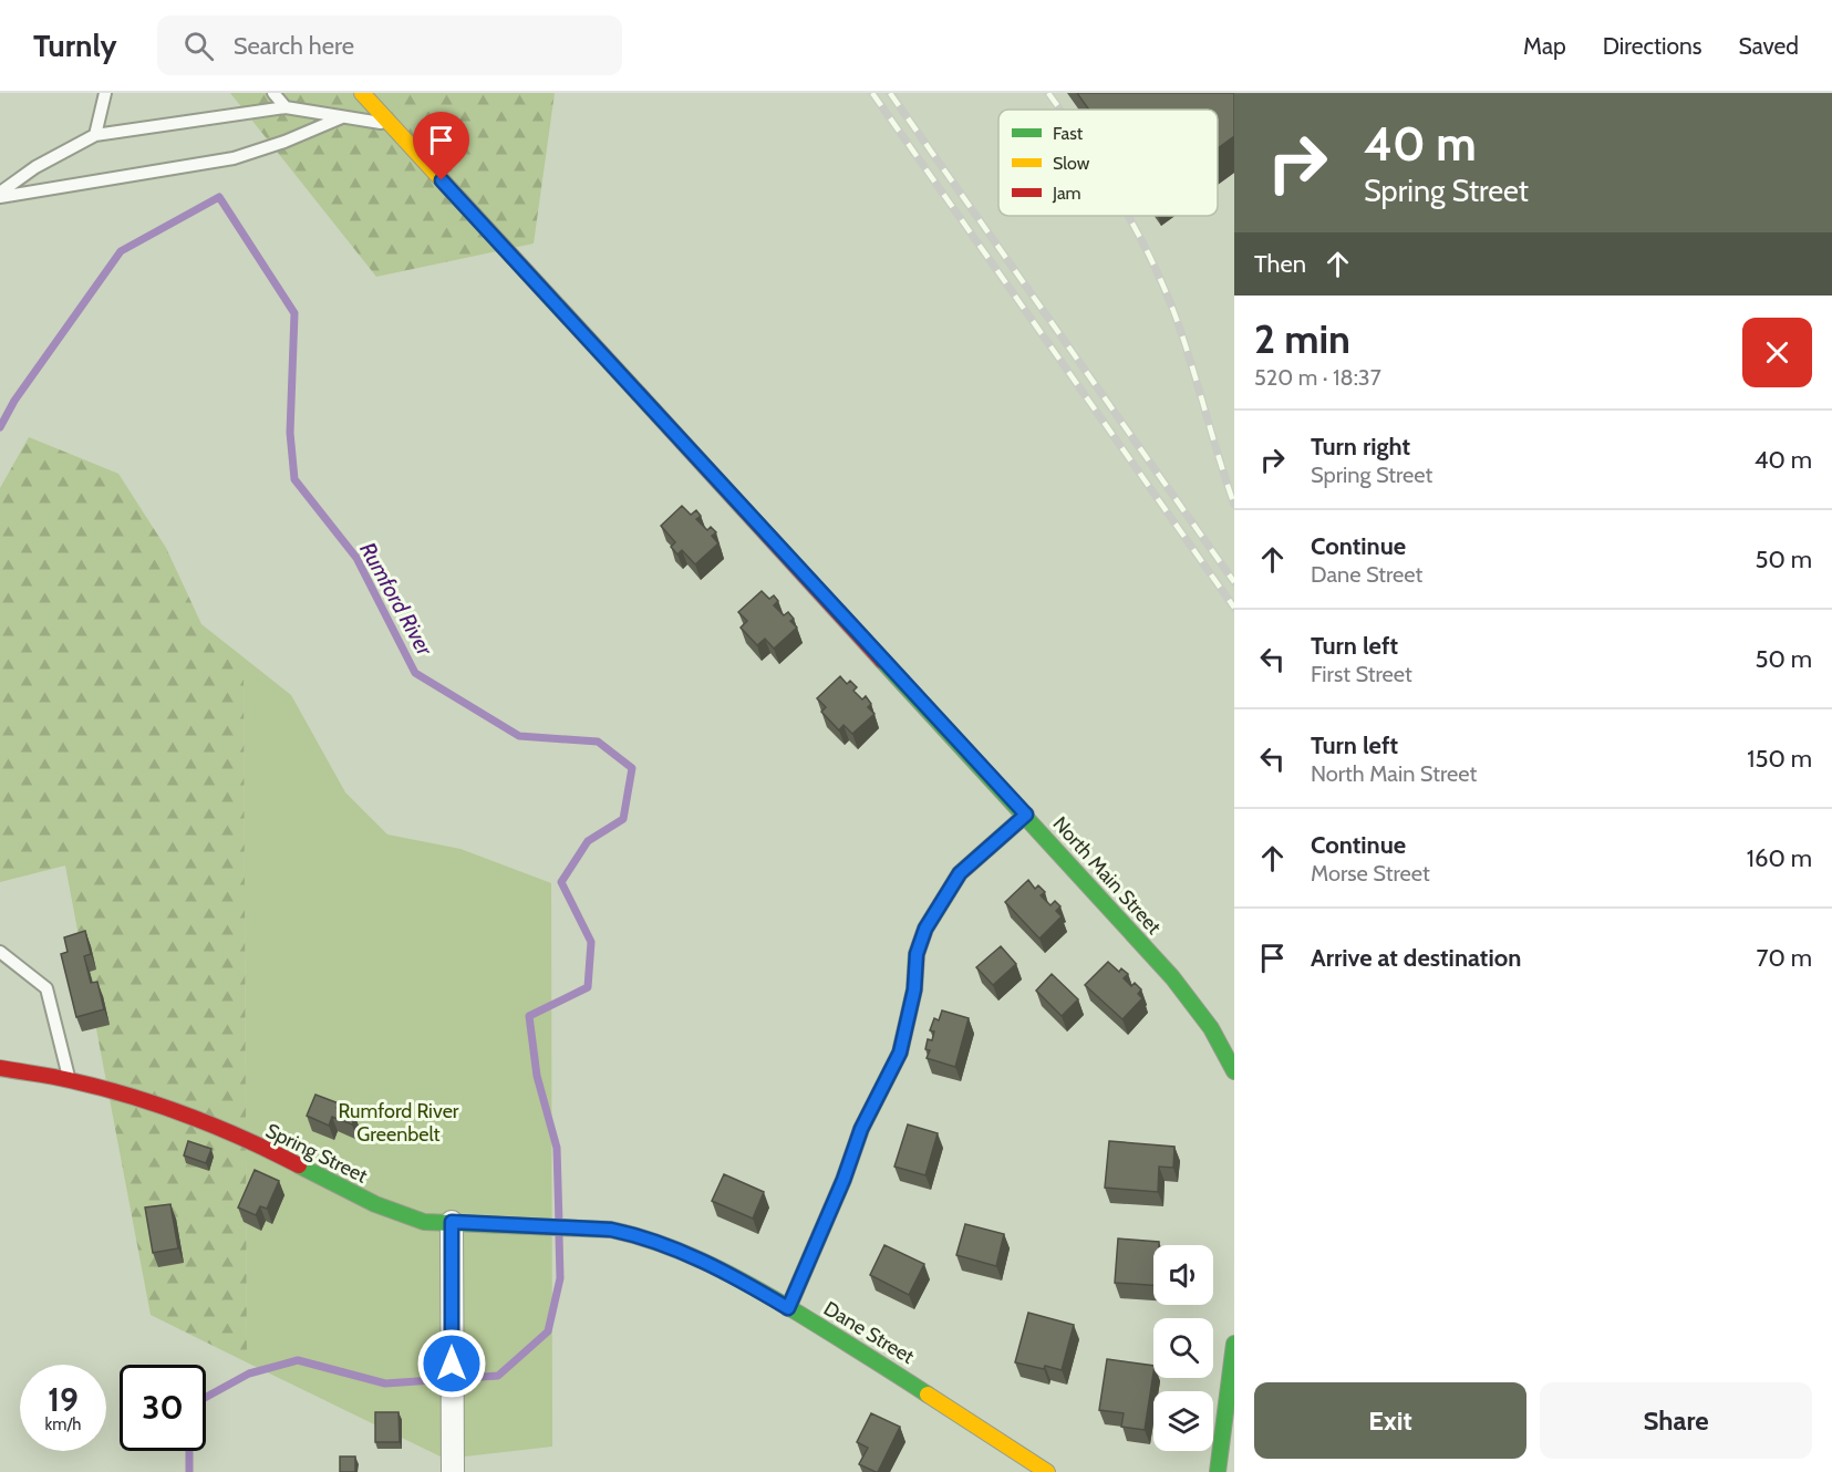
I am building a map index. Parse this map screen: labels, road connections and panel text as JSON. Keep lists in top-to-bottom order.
{
  "streets": {
    "street": ["North Main Street", "Spring Street", "Dane Street"]
  },
  "crossings": [
    ["Spring Street", "Dane Street"]
  ],
  "water": ["Rumford River"],
  "parks": ["Rumford River Greenbelt"],
  "legend": ["Fast", "Slow", "Jam"],
  "page": {
    "header": "Turnly",
    "search": "Search here",
    "nav": ["Map", "Directions", "Saved"],
    "turn": ["40 m", "Spring Street"],
    "then": "Then",
    "heading": ["2 min", "520 m · 18:37"],
    "list": [
      {
        "name": "Turn right",
        "note": "Spring Street",
        "value": "40 m"
      },
      {
        "name": "Continue",
        "note": "Dane Street",
        "value": "50 m"
      },
      {
        "name": "Turn left",
        "note": "First Street",
        "value": "50 m"
      },
      {
        "name": "Turn left",
        "note": "North Main Street",
        "value": "150 m"
      },
      {
        "name": "Continue",
        "note": "Morse Street",
        "value": "160 m"
      },
      {
        "name": "Arrive at destination",
        "value": "70 m"
      }
    ],
    "speed": "19 km/h",
    "limit": "30",
    "buttons": ["Exit", "Share"]
  }
}
